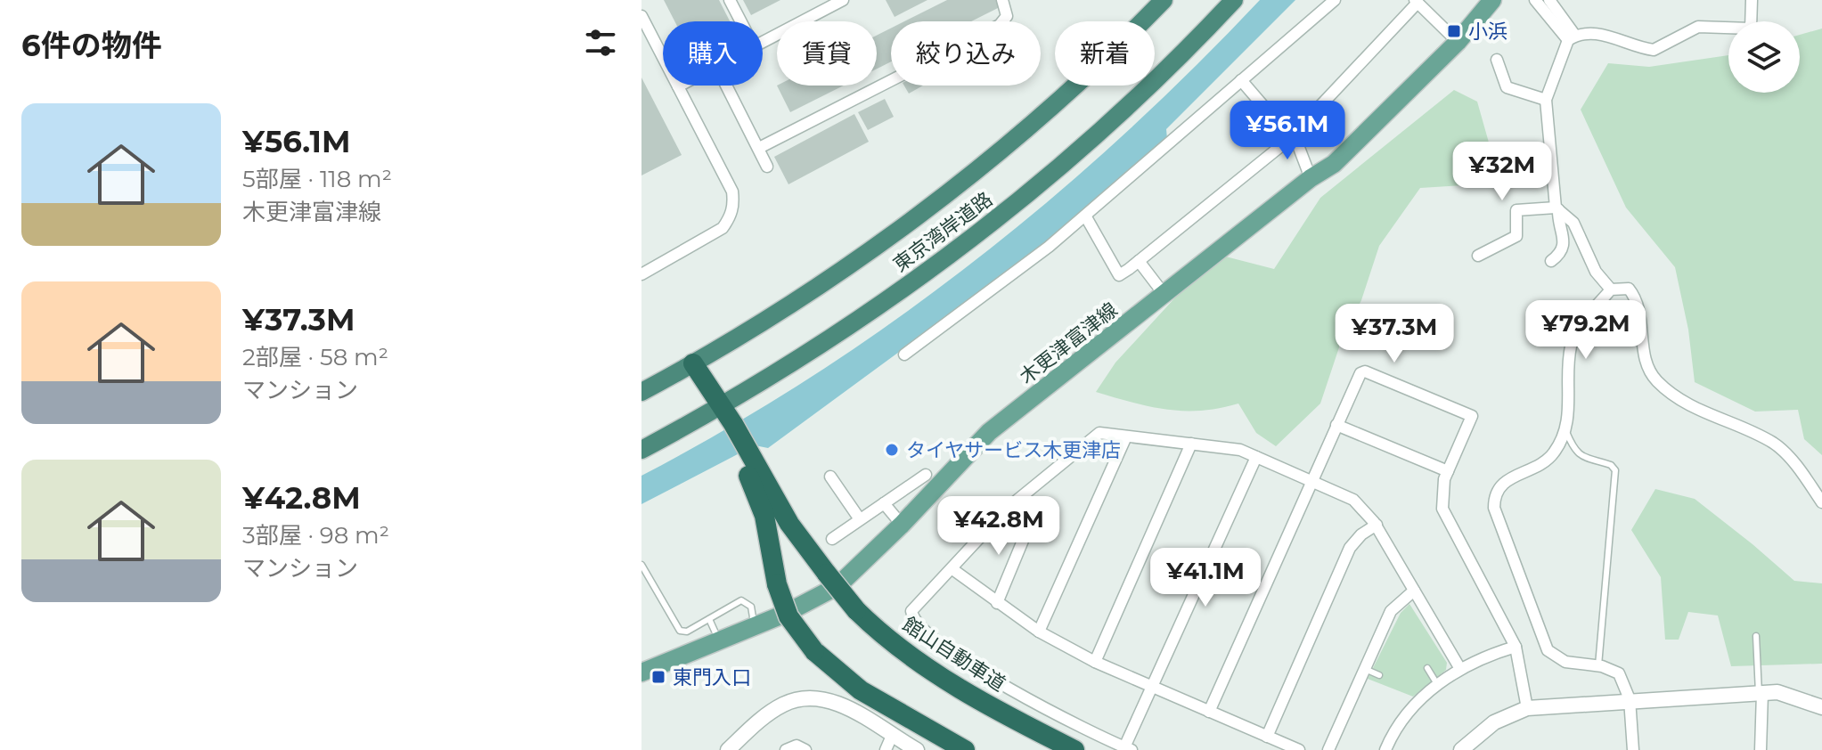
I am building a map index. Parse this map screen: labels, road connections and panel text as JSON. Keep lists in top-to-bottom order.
{
  "streets": {
    "highway": ["東京湾岸道路", "館山自動車道"],
    "main road": ["木更津富津線"]
  },
  "places": {
    "transit": ["小浜", "東門入口"],
    "other": ["タイヤサービス木更津店"]
  },
  "page": {
    "heading": "6件の物件",
    "chip": [
      "購入",
      "賃貸",
      "絞り込み",
      "新着"
    ],
    "list": [
      {
        "name": "¥56.1M",
        "note": "5部屋 · 118 m² · 木更津富津線"
      },
      {
        "name": "¥37.3M",
        "note": "2部屋 · 58 m² · マンション"
      },
      {
        "name": "¥42.8M",
        "note": "3部屋 · 98 m² · マンション"
      }
    ],
    "price": [
      "¥56.1M",
      "¥32M",
      "¥79.2M",
      "¥37.3M",
      "¥42.8M",
      "¥41.1M"
    ]
  }
}
